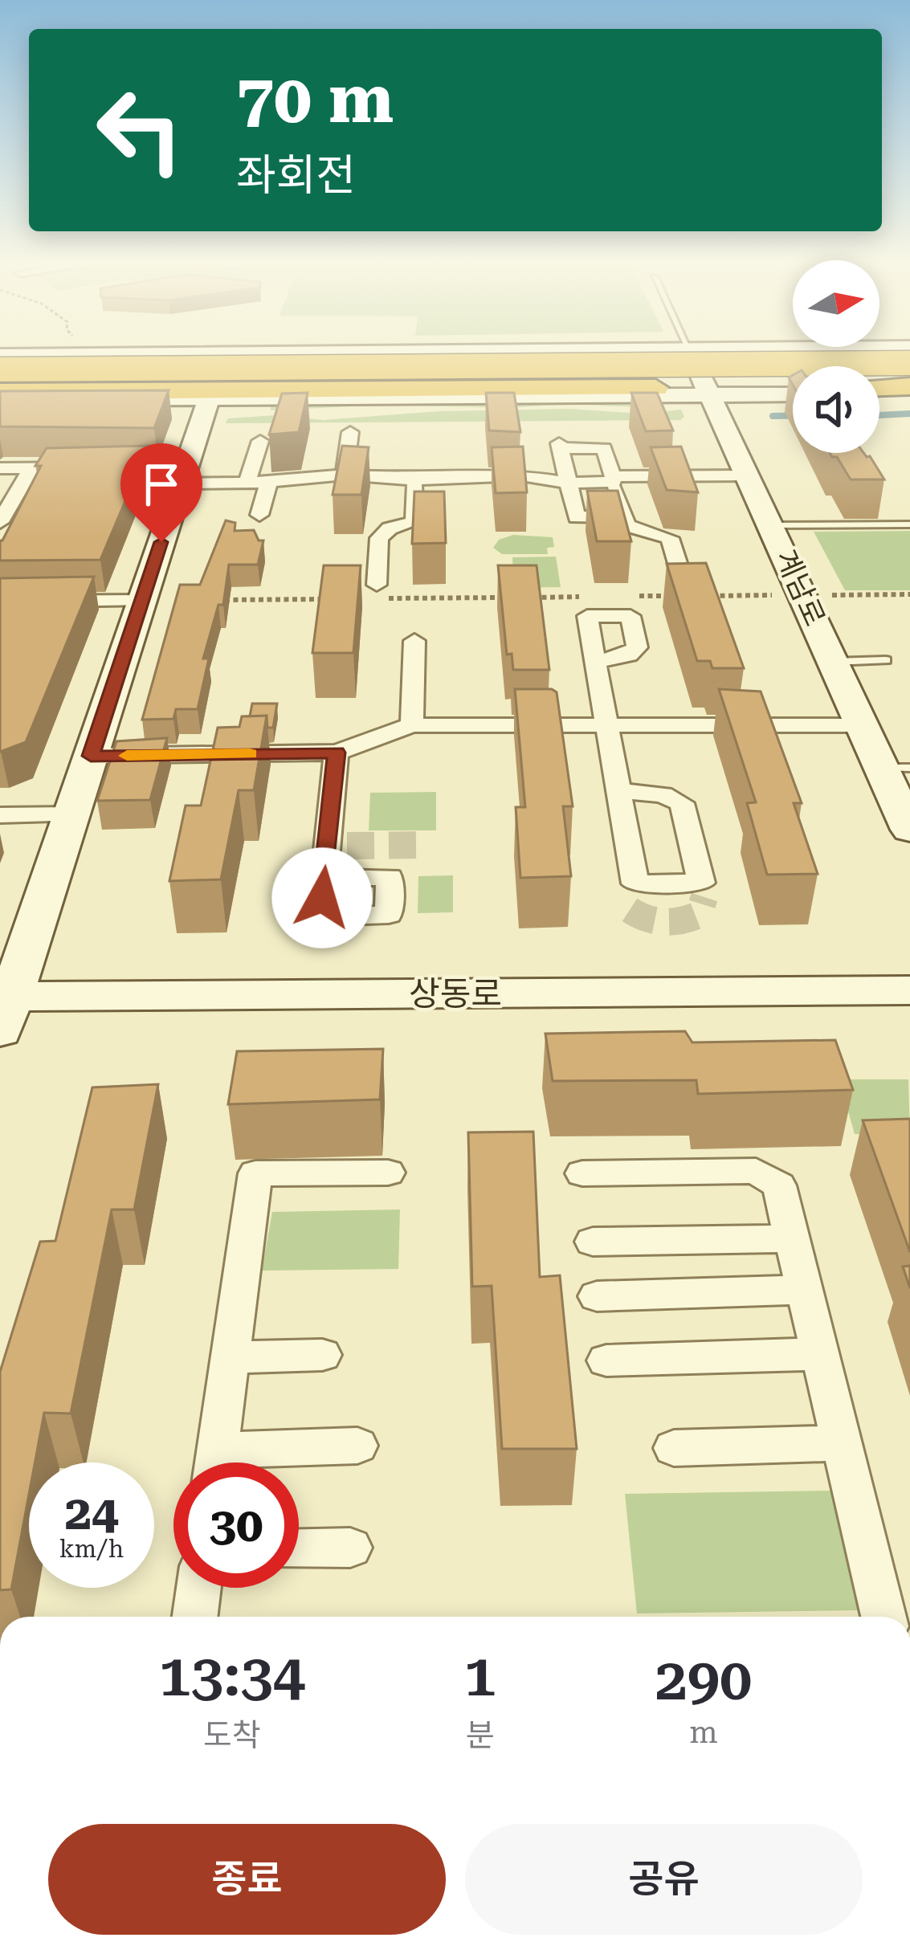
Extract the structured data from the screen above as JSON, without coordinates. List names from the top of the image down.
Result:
{
  "streets": {
    "street": ["계남로", "상동로"]
  },
  "north": "right",
  "page": {
    "turn": ["70 m", "좌회전"],
    "speed": "24 km/h",
    "limit": "30",
    "eta": [
      "13:34",
      "도착",
      "1",
      "분",
      "290",
      "m"
    ],
    "buttons": ["종료", "공유"]
  }
}
